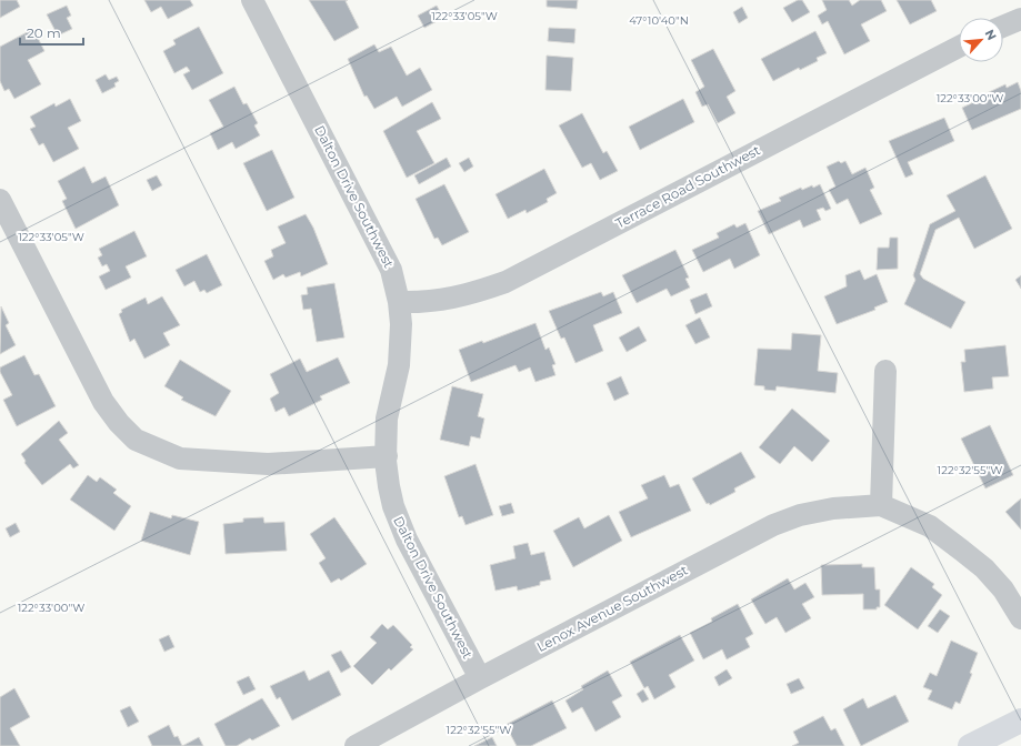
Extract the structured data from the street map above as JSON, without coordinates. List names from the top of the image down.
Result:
{
  "streets": {
    "street": ["Terrace Road Southwest", "Dalton Drive Southwest", "Lenox Avenue Southwest"]
  },
  "crossings": [
    ["Terrace Road Southwest", "Dalton Drive Southwest"],
    ["Dalton Drive Southwest", "Lenox Avenue Southwest"]
  ],
  "scale_bar": "20 m",
  "north": "top right",
  "coordinates": [
    "122°33'05\"W",
    "47°10'40\"N",
    "122°33'00\"W",
    "122°32'55\"W"
  ]
}
